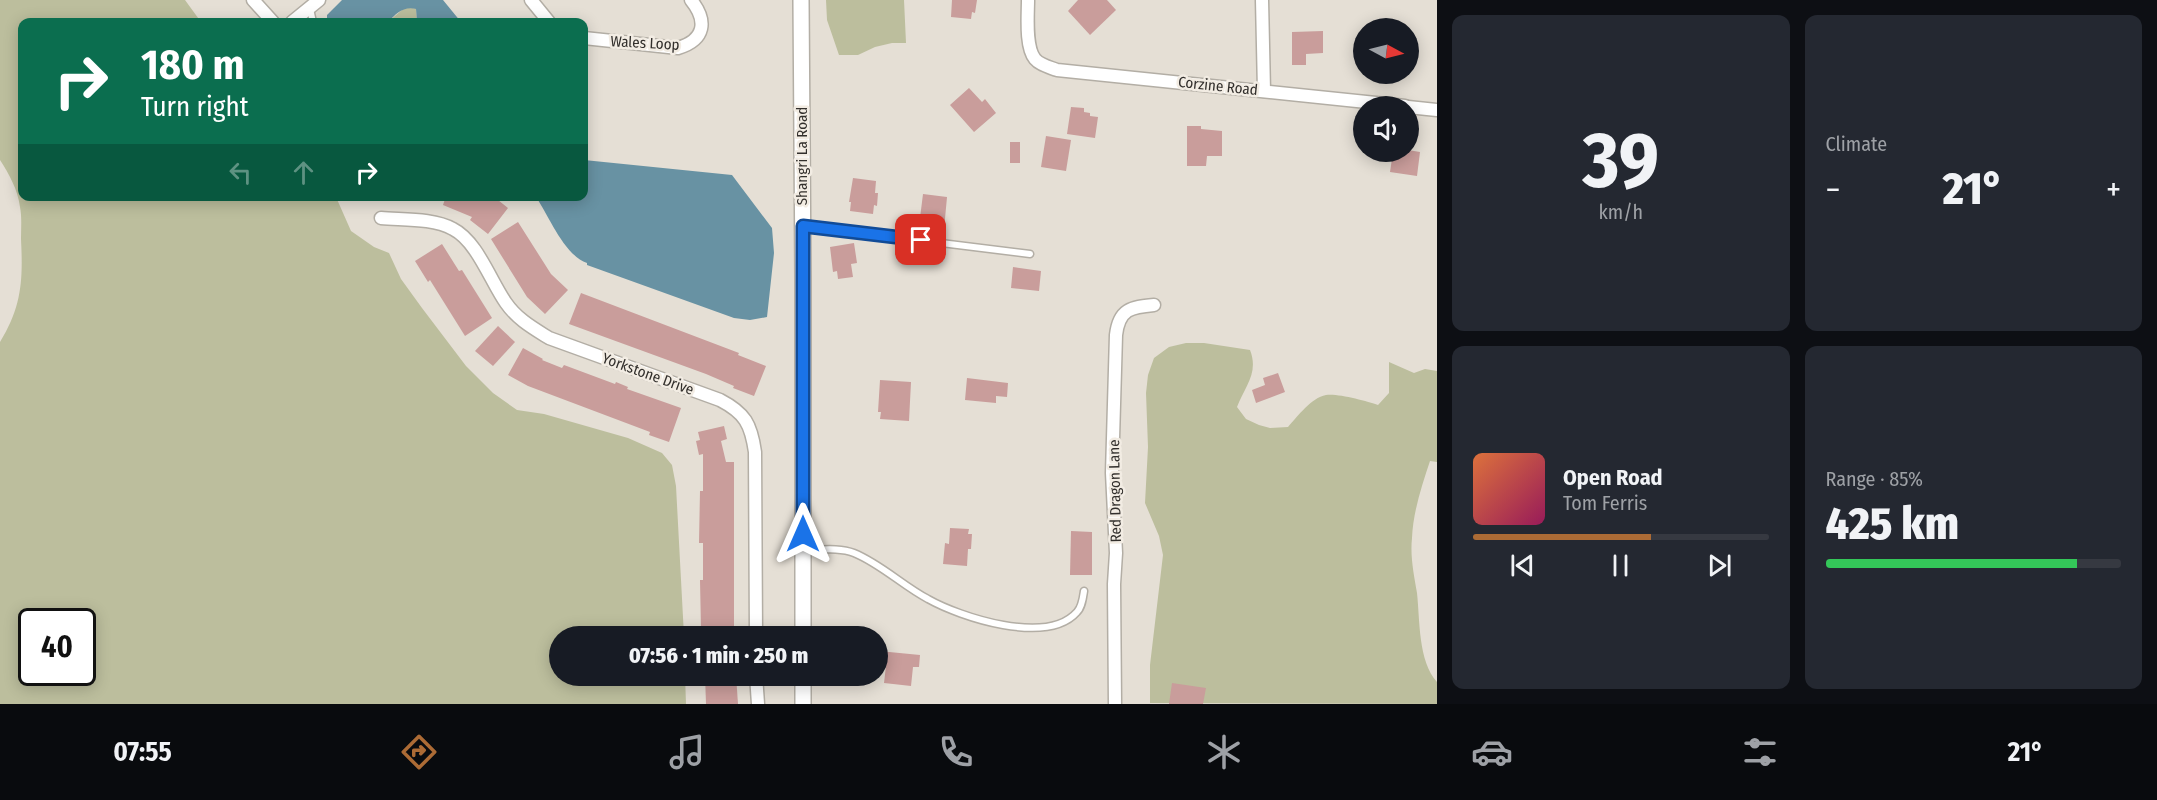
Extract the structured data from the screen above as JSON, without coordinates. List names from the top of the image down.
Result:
{
  "streets": {
    "street": [
      "Wales Loop",
      "Corzine Road",
      "Shangri La Road",
      "Yorkstone Drive",
      "Red Dragon Lane"
    ]
  },
  "north": "right",
  "page": {
    "tile": [
      ["39", "km/h"],
      "Climate",
      ["Range · 85%", "425 km"]
    ],
    "turn": ["180 m", "Turn right"],
    "heat": ["−", "21°", "+"],
    "song": ["Open Road", "Tom Ferris"],
    "limit": "40",
    "trip": "07:56 · 1 min · 250 m",
    "tabs": ["07:55", "21°"]
  }
}
